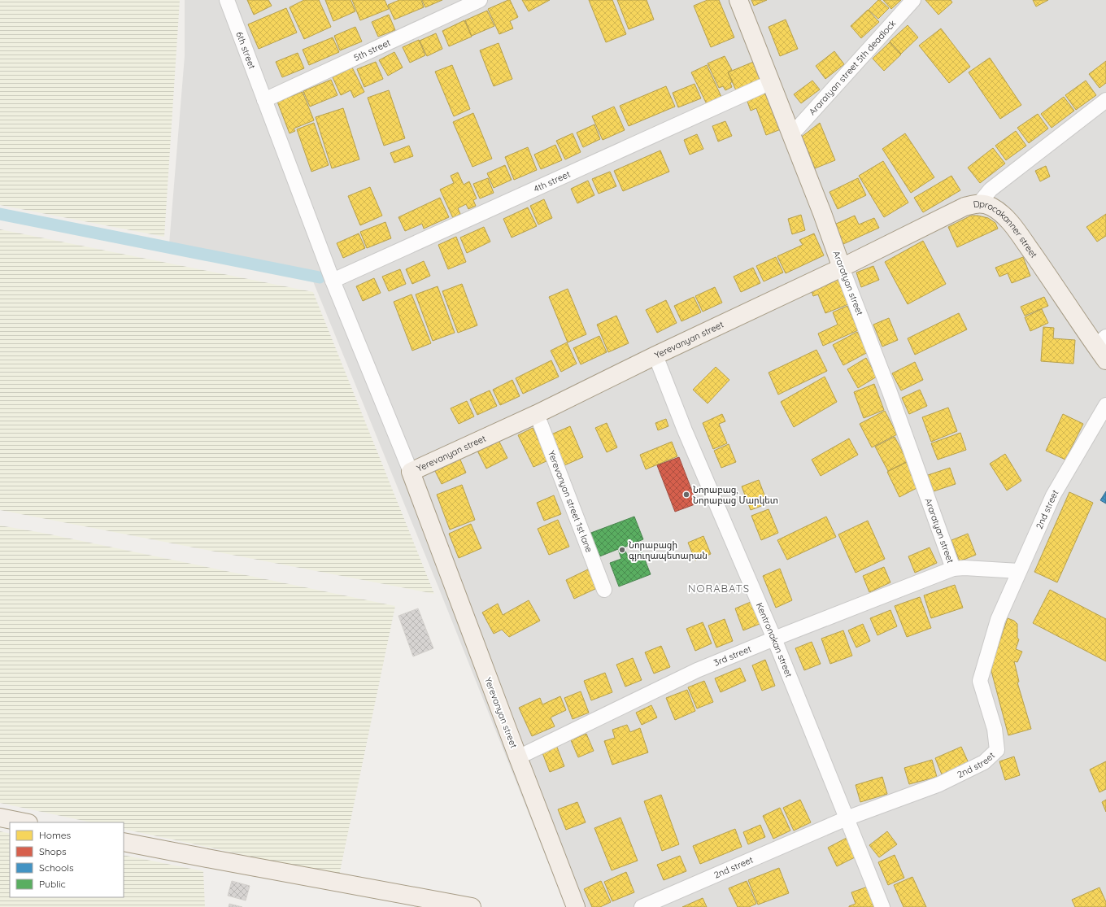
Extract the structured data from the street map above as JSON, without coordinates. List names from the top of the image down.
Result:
{
  "streets": {
    "main road": ["Dprocakanner street", "Araratyan street", "Yerevanyan street"],
    "street": [
      "6th street",
      "5th street",
      "Araratyan street 5th deadlock",
      "4th street",
      "Yerevanyan street 1st lane",
      "2nd street",
      "Kentronakan street",
      "3rd street"
    ]
  },
  "crossings": [
    ["6th street", "5th street"],
    ["6th street", "4th street"],
    ["6th street", "Yerevanyan street"],
    ["Araratyan street 5th deadlock", "Araratyan street"],
    ["4th street", "Araratyan street"],
    ["Dprocakanner street", "Araratyan street"],
    ["Dprocakanner street", "Yerevanyan street"],
    ["Araratyan street", "Yerevanyan street"],
    ["Araratyan street", "3rd street"],
    ["Yerevanyan street", "Yerevanyan street 1st lane"],
    ["Yerevanyan street", "Kentronakan street"],
    ["Yerevanyan street", "3rd street"],
    ["2nd street", "Kentronakan street"],
    ["2nd street", "3rd street"],
    ["Kentronakan street", "3rd street"]
  ],
  "districts": ["NORABATS"],
  "places": ["Նորաբաց, Նորաբաց Մարկետ", "Նորաբացի գյուղապետարան"],
  "legend": [
    "Homes",
    "Shops",
    "Schools",
    "Public"
  ]
}
